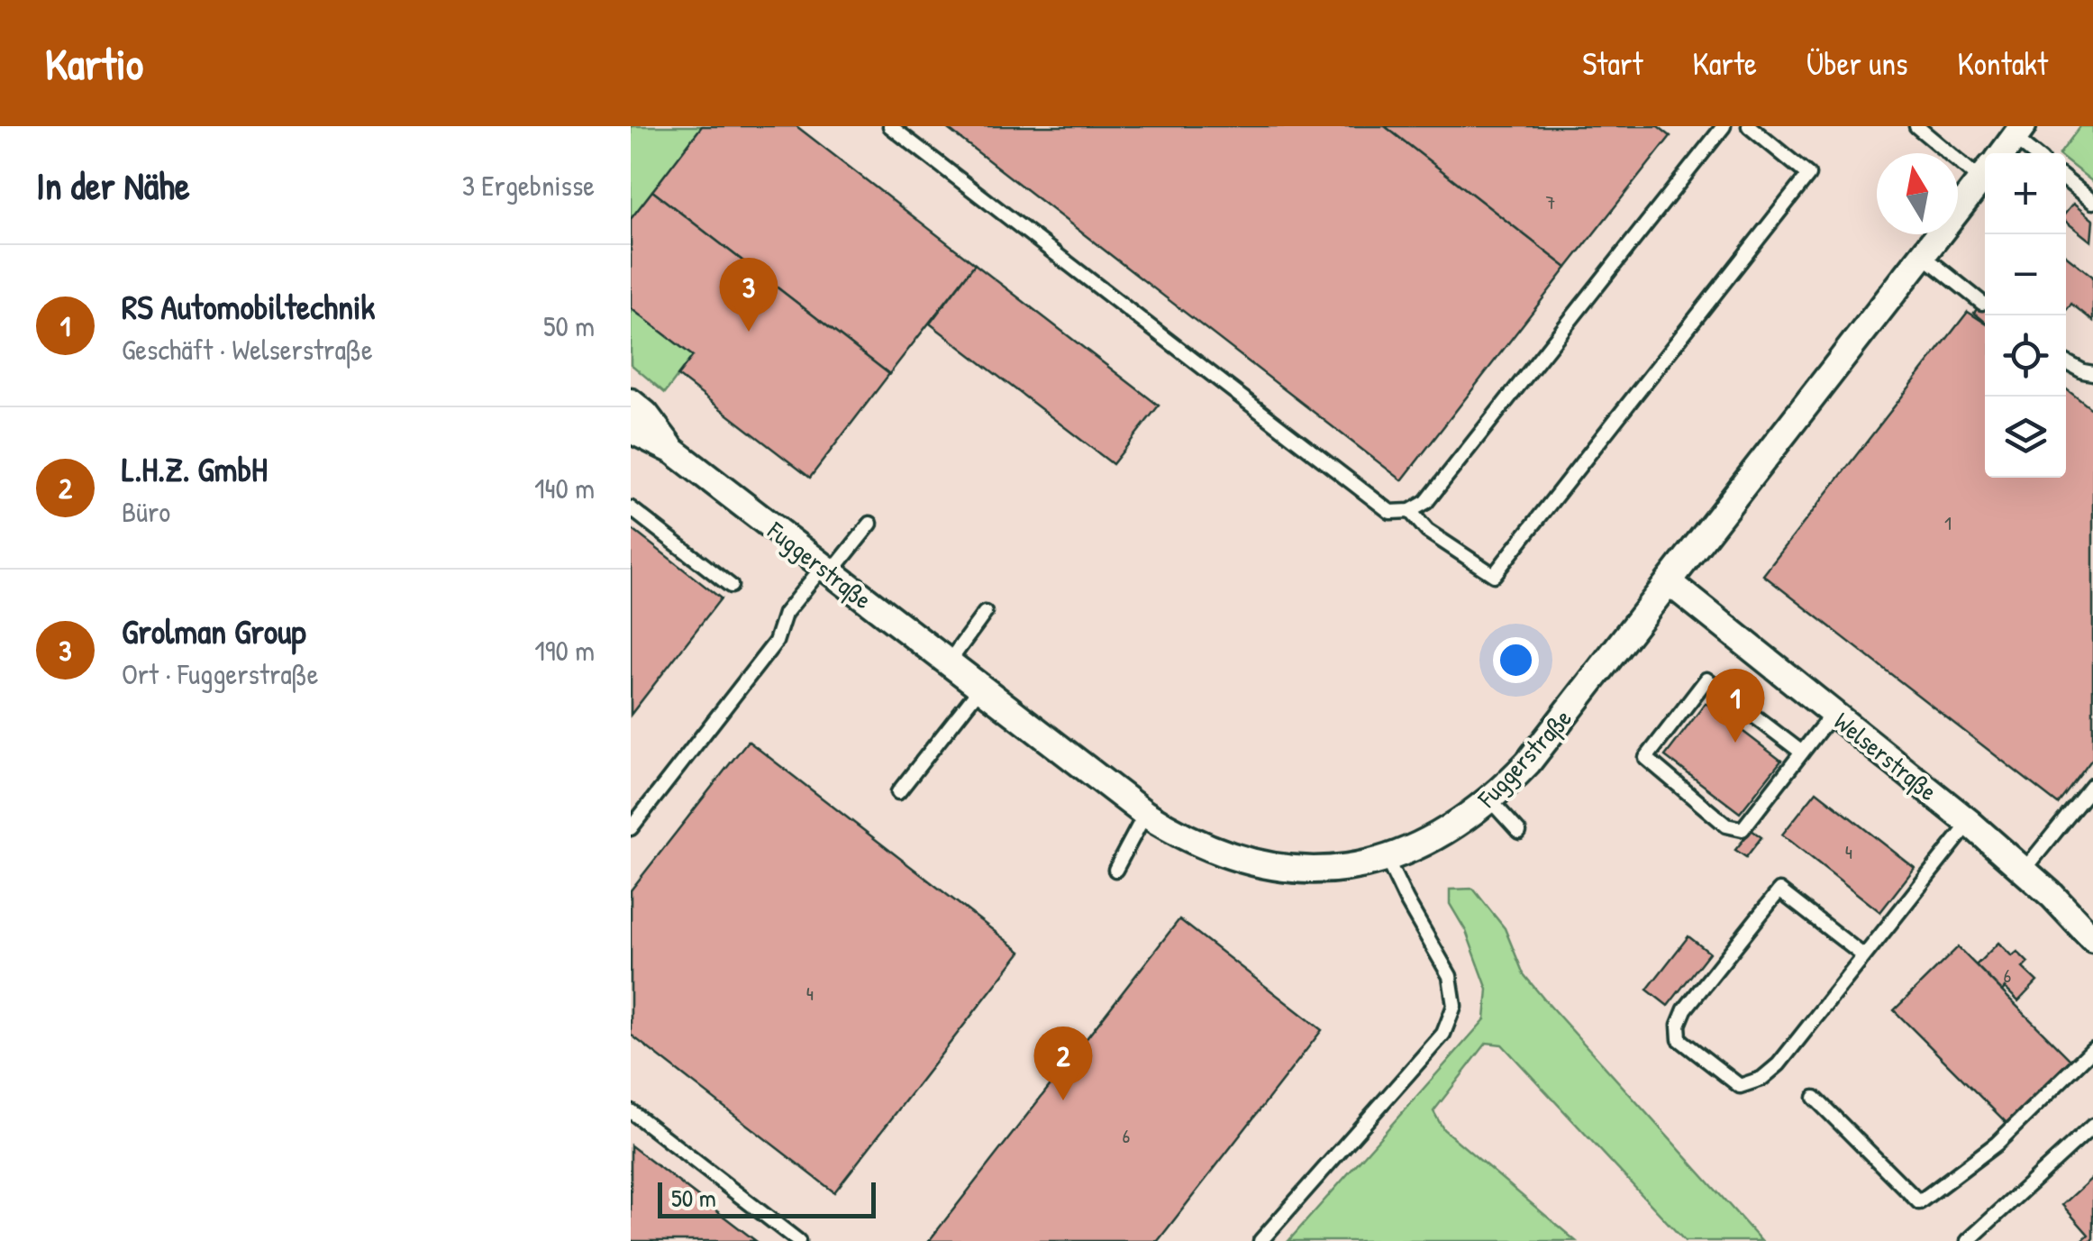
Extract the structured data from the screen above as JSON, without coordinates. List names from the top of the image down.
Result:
{
  "streets": {
    "street": ["Fuggerstraße", "Welserstraße"]
  },
  "crossings": [
    ["Fuggerstraße", "Welserstraße"]
  ],
  "house_numbers": [
    "7",
    "1",
    "4",
    "6",
    "4",
    "6"
  ],
  "scale_bar": "50 m",
  "north": "top",
  "page": {
    "header": "Kartio",
    "nav": [
      "Start",
      "Karte",
      "Über uns",
      "Kontakt"
    ],
    "heading": ["In der Nähe", "3 Ergebnisse"],
    "map_buttons": ["+", "−"],
    "list": [
      {
        "mark": "1",
        "name": "RS Automobiltechnik",
        "note": "Geschäft · Welserstraße",
        "value": "50 m"
      },
      {
        "mark": "2",
        "name": "L.H.Z. GmbH",
        "note": "Büro",
        "value": "140 m"
      },
      {
        "mark": "3",
        "name": "Grolman Group",
        "note": "Ort · Fuggerstraße",
        "value": "190 m"
      }
    ],
    "pins": ["3", "1", "2"],
    "scale": "50 m"
  }
}
